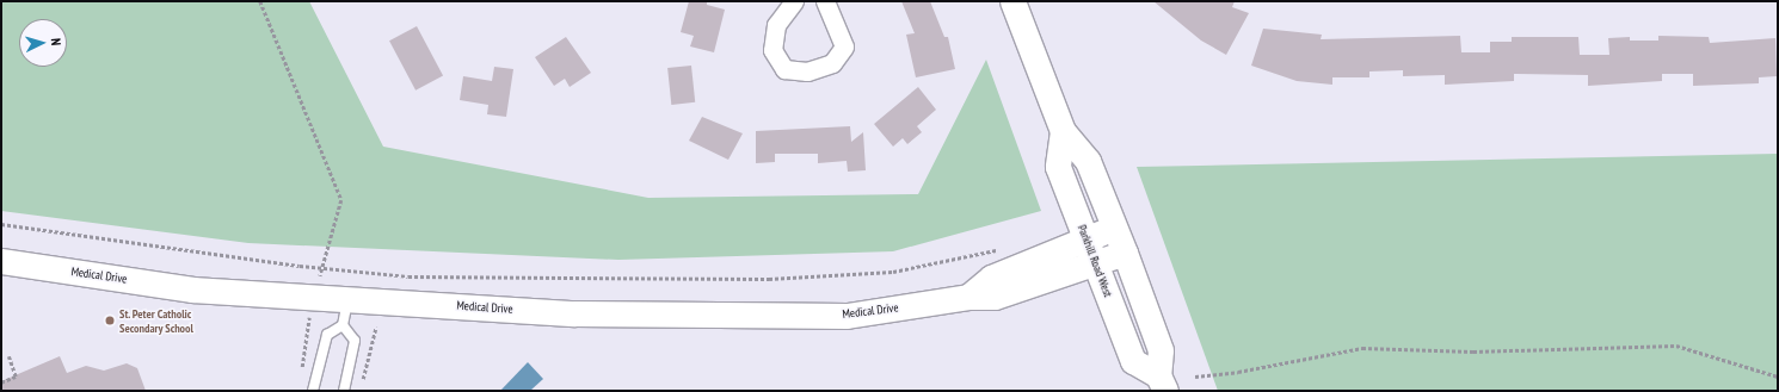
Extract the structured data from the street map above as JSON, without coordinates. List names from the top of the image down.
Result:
{
  "streets": {
    "main road": ["Parkhill Road West", "Medical Drive"]
  },
  "crossings": [
    ["Parkhill Road West", "Medical Drive"]
  ],
  "places": ["St. Peter Catholic Secondary School"],
  "north": "right"
}
